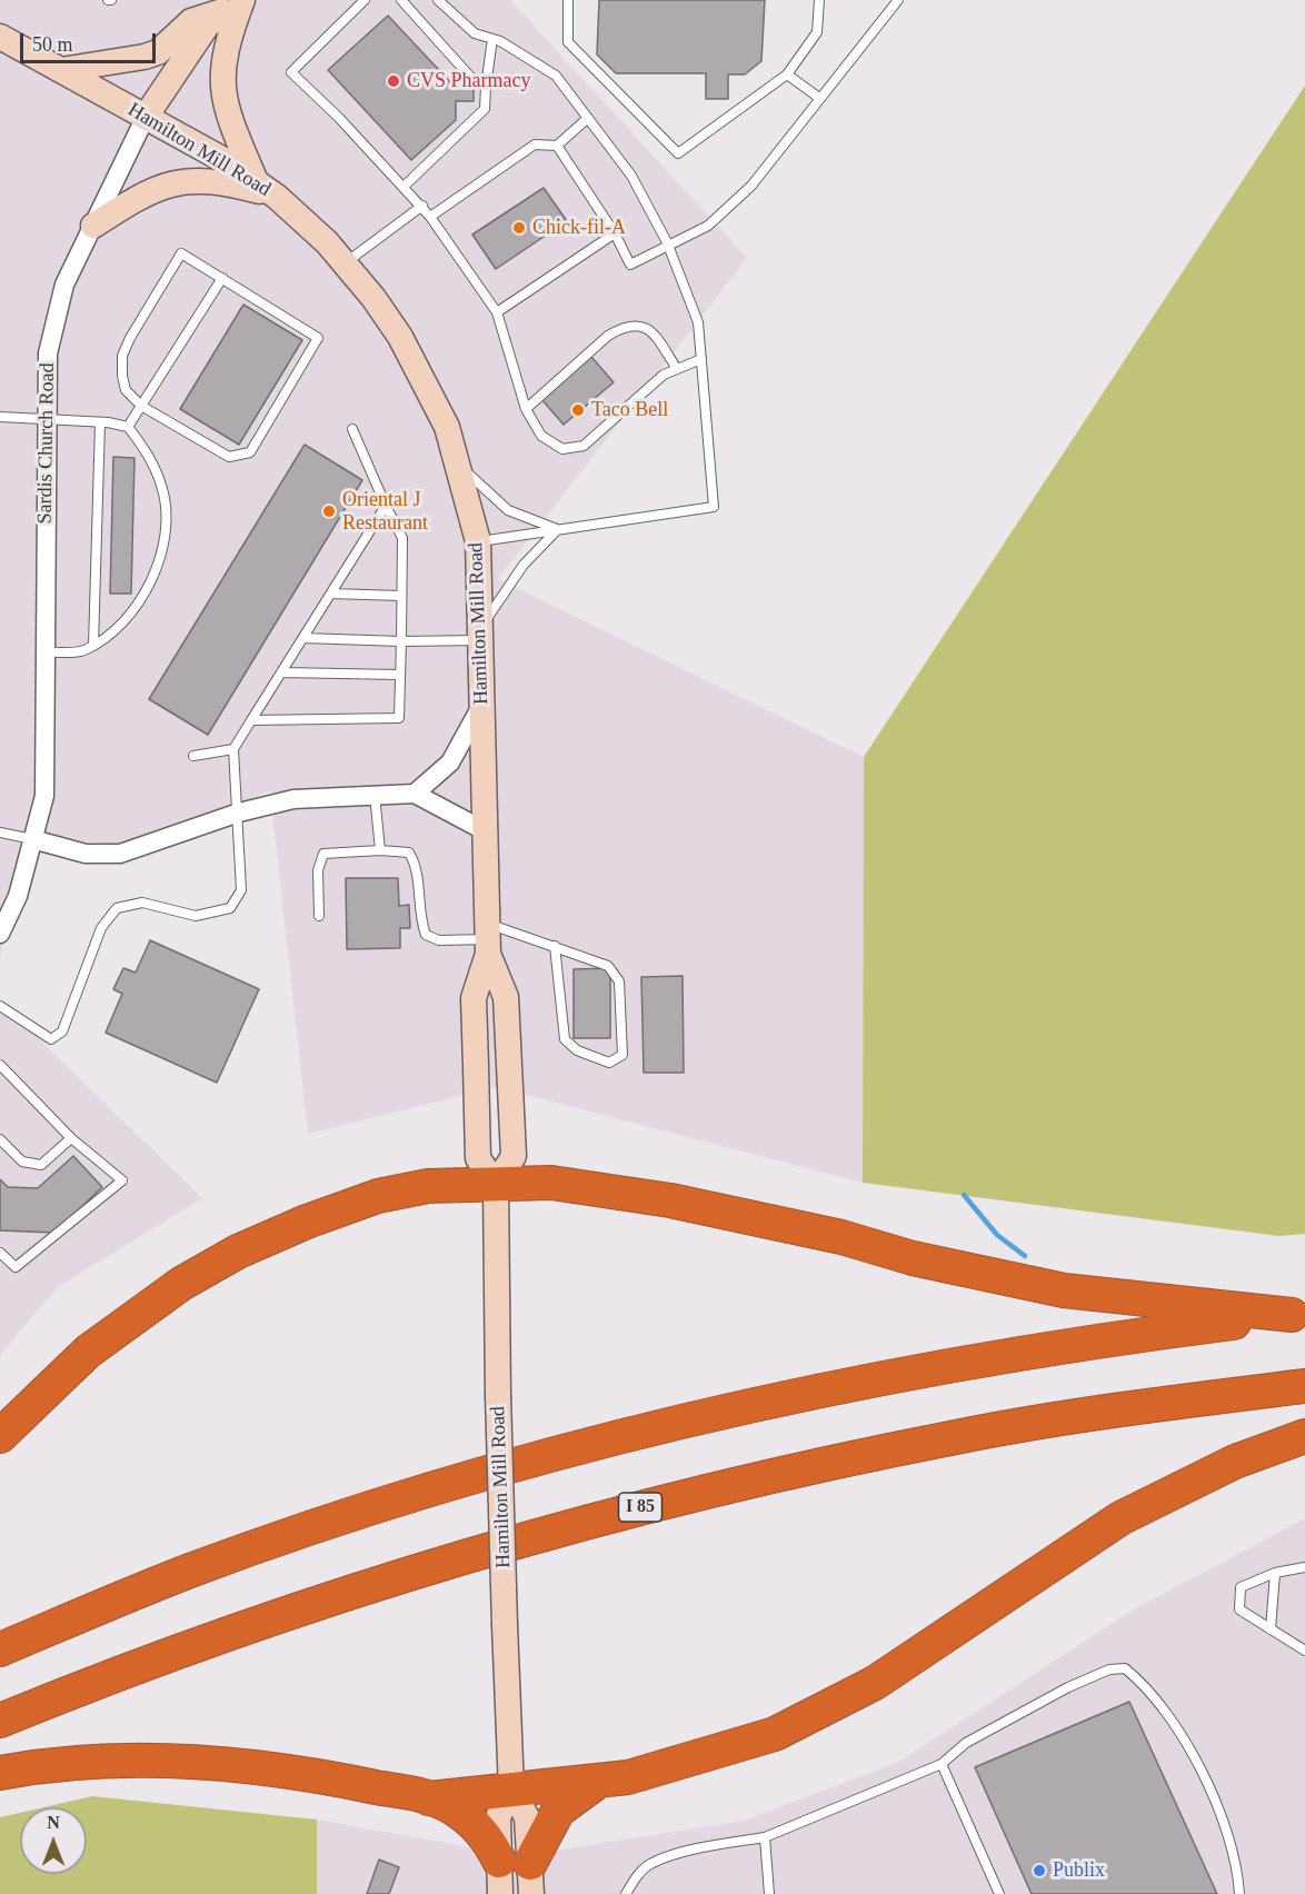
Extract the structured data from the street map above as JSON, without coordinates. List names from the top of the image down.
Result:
{
  "streets": {
    "highway": ["I 85"],
    "main road": ["Hamilton Mill Road", "Sardis Church Road"]
  },
  "crossings": [
    ["Hamilton Mill Road", "Sardis Church Road"]
  ],
  "places": [
    "CVS Pharmacy",
    "Chick-fil-A",
    "Taco Bell",
    "Oriental J Restaurant",
    "Publix"
  ],
  "scale_bar": "50 m",
  "north": "top"
}
